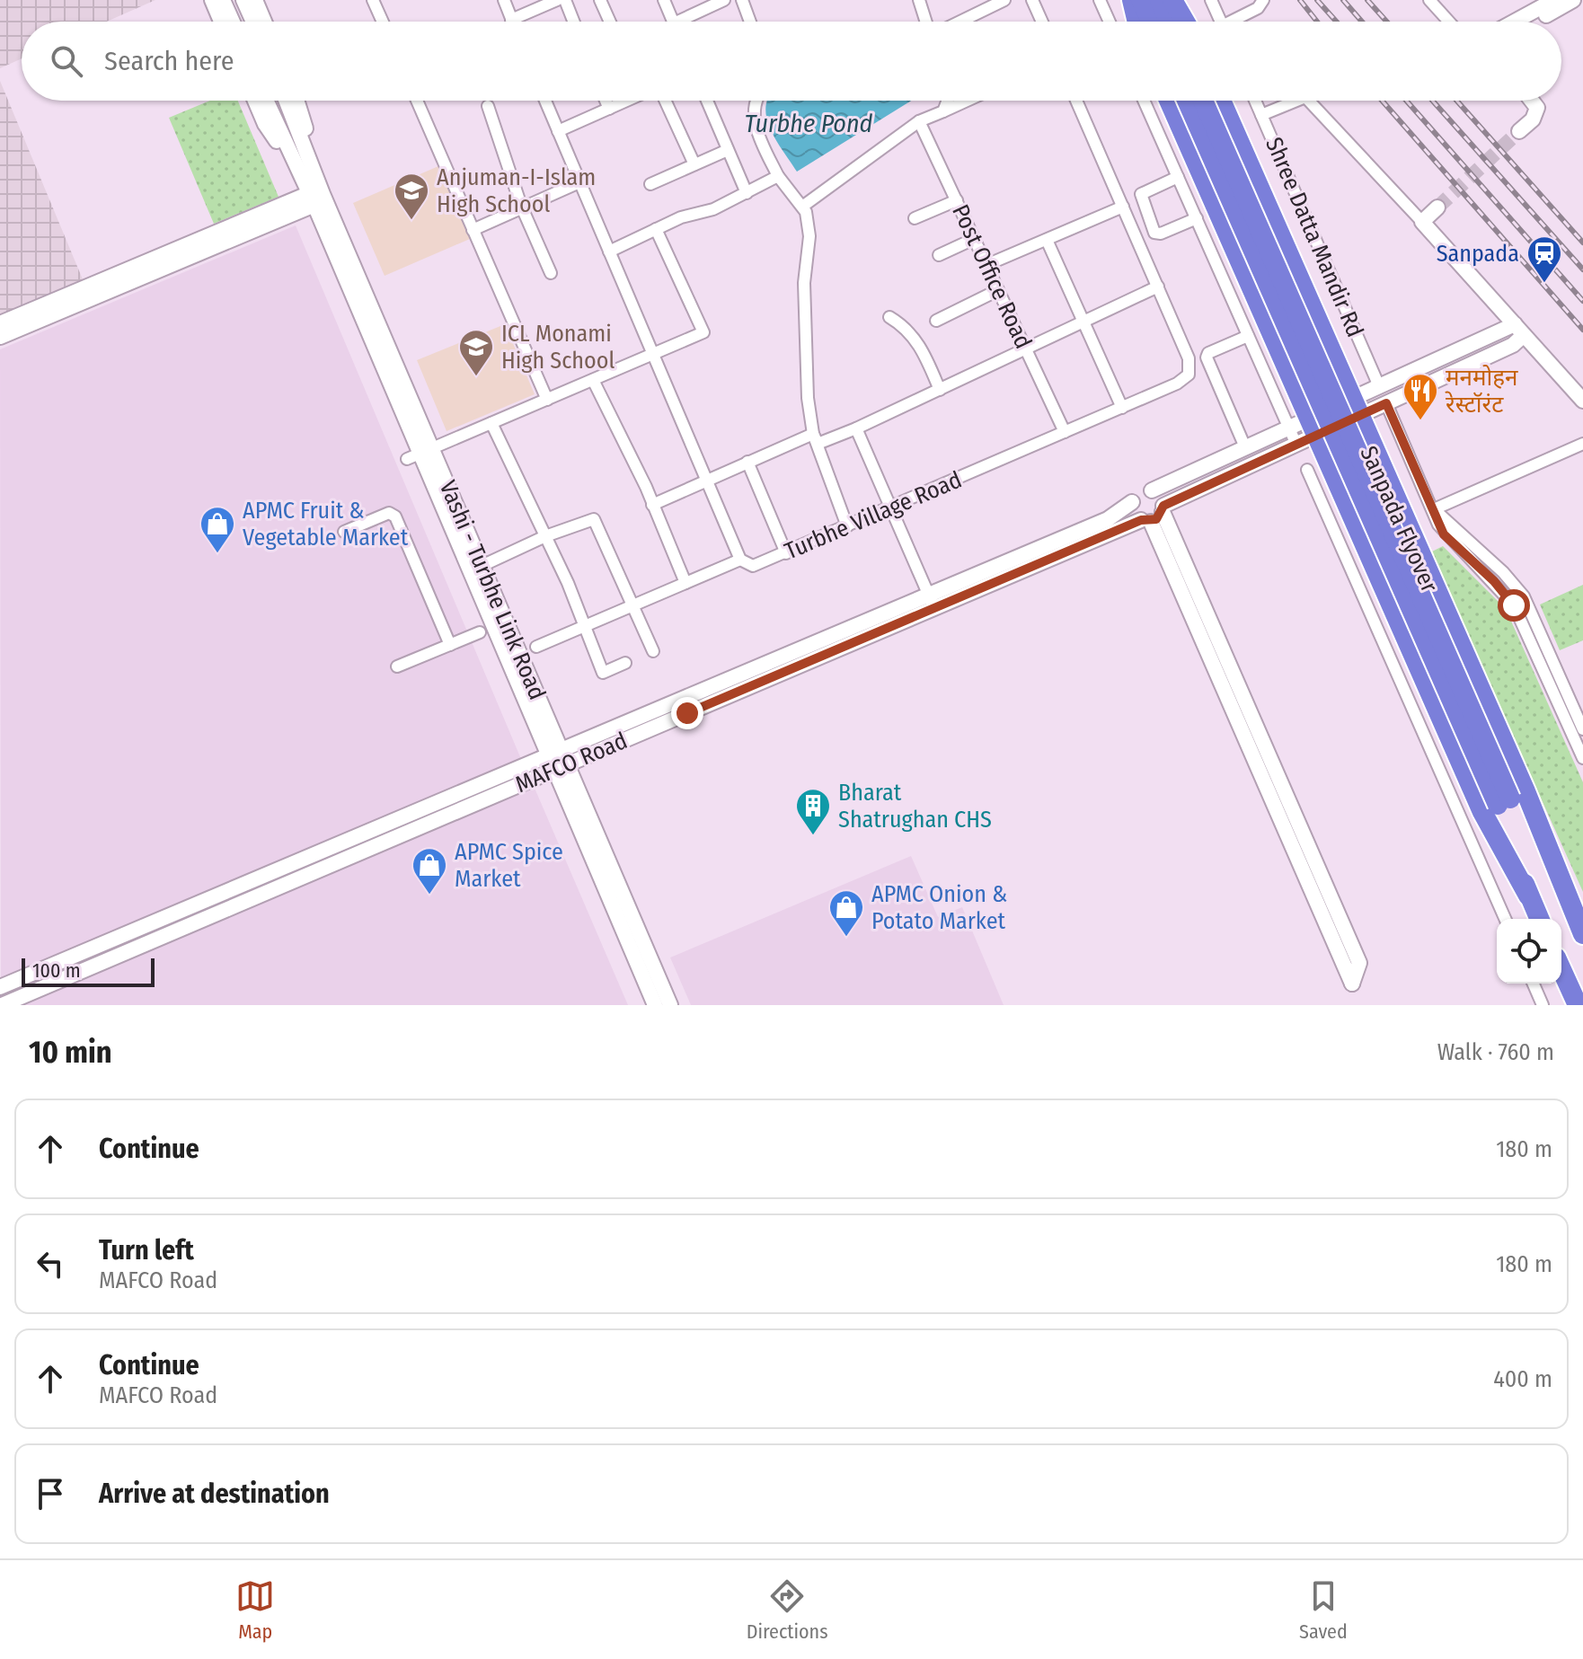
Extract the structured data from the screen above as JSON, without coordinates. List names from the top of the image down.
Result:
{
  "streets": {
    "highway": ["Sanpada Flyover"],
    "main road": ["Vashi - Turbhe Link Road", "MAFCO Road"],
    "street": ["Shree Datta Mandir Rd", "Post Office Road", "Turbhe Village Road"]
  },
  "crossings": [
    ["Shree Datta Mandir Rd", "MAFCO Road"],
    ["Post Office Road", "Turbhe Village Road"],
    ["Vashi - Turbhe Link Road", "MAFCO Road"]
  ],
  "water": ["Turbhe Pond"],
  "places": {
    "school or university": ["Anjuman-I-Islam High School", "ICL Monami High School"],
    "station": ["Sanpada"],
    "restaurant": ["मनमोहन रेस्टॉरंट"],
    "shop": ["APMC Fruit & Vegetable Market", "APMC Spice Market", "APMC Onion & Potato Market"],
    "building": ["Bharat Shatrughan CHS"]
  },
  "scale_bar": "100 m",
  "page": {
    "search": "Search here",
    "scale": "100 m",
    "heading": ["10 min", "Walk · 760 m"],
    "list": [
      ["Continue", "180 m"],
      ["Turn left", "MAFCO Road", "180 m"],
      ["Continue", "MAFCO Road", "400 m"],
      "Arrive at destination"
    ],
    "nav": ["Map", "Directions", "Saved"]
  }
}
